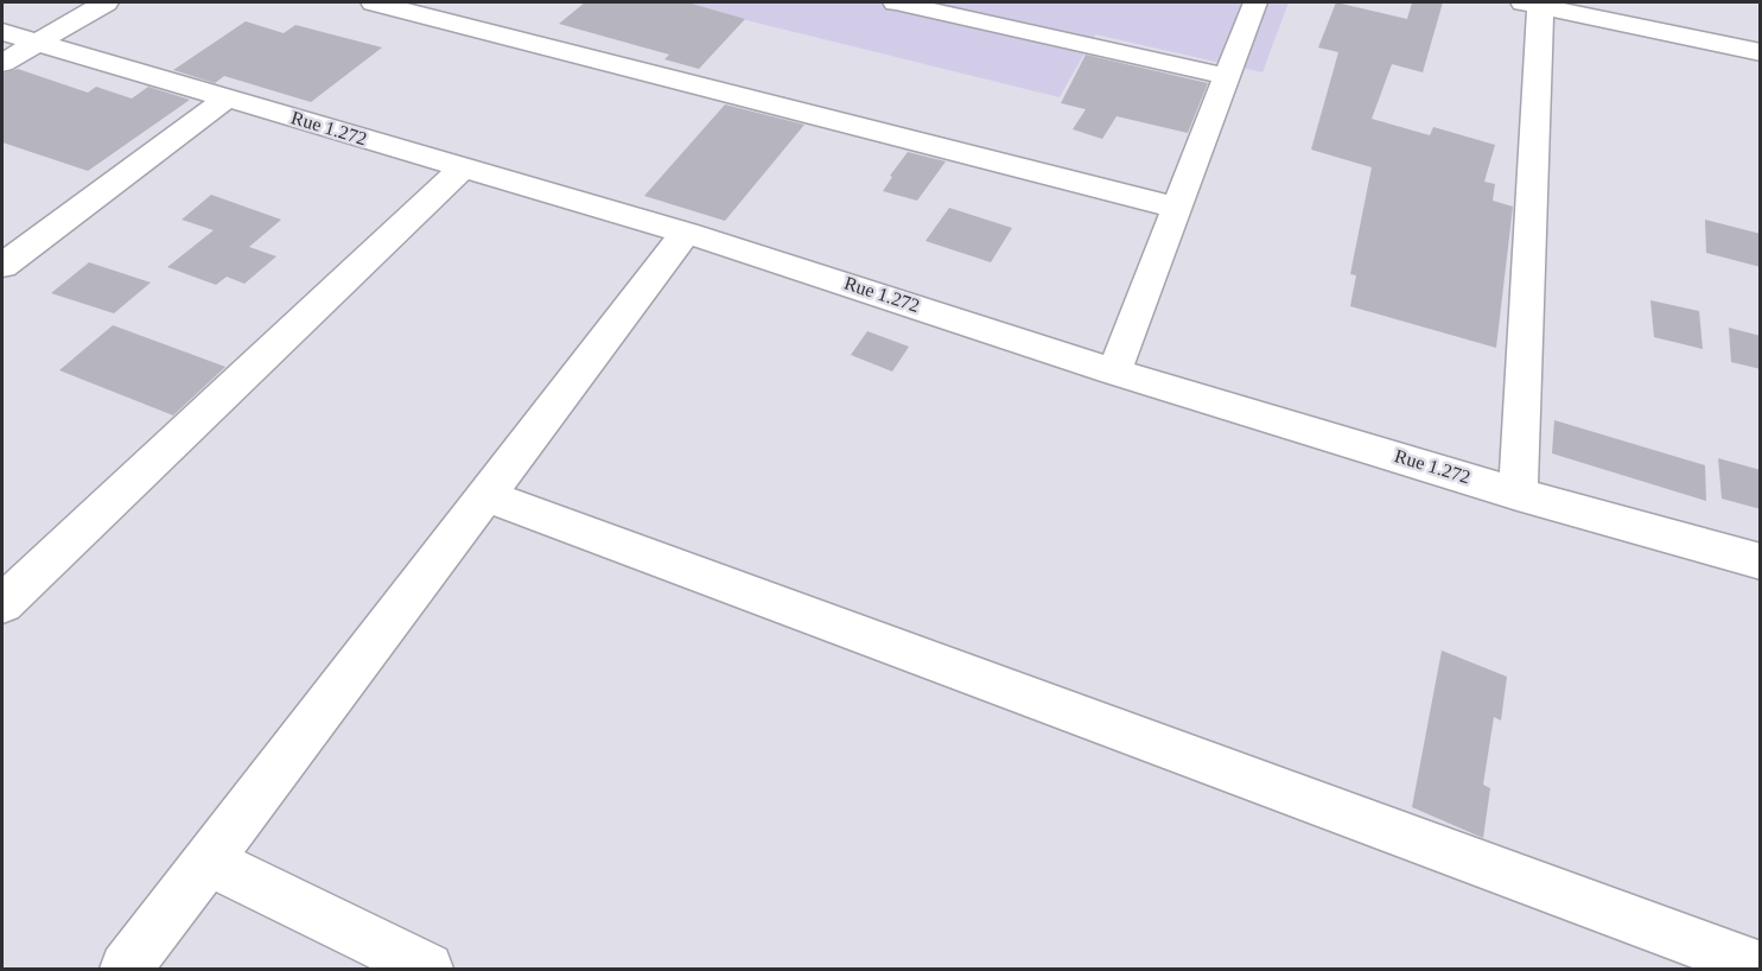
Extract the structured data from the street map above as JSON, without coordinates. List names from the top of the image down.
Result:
{
  "streets": {
    "street": ["Rue 1.272"]
  }
}
